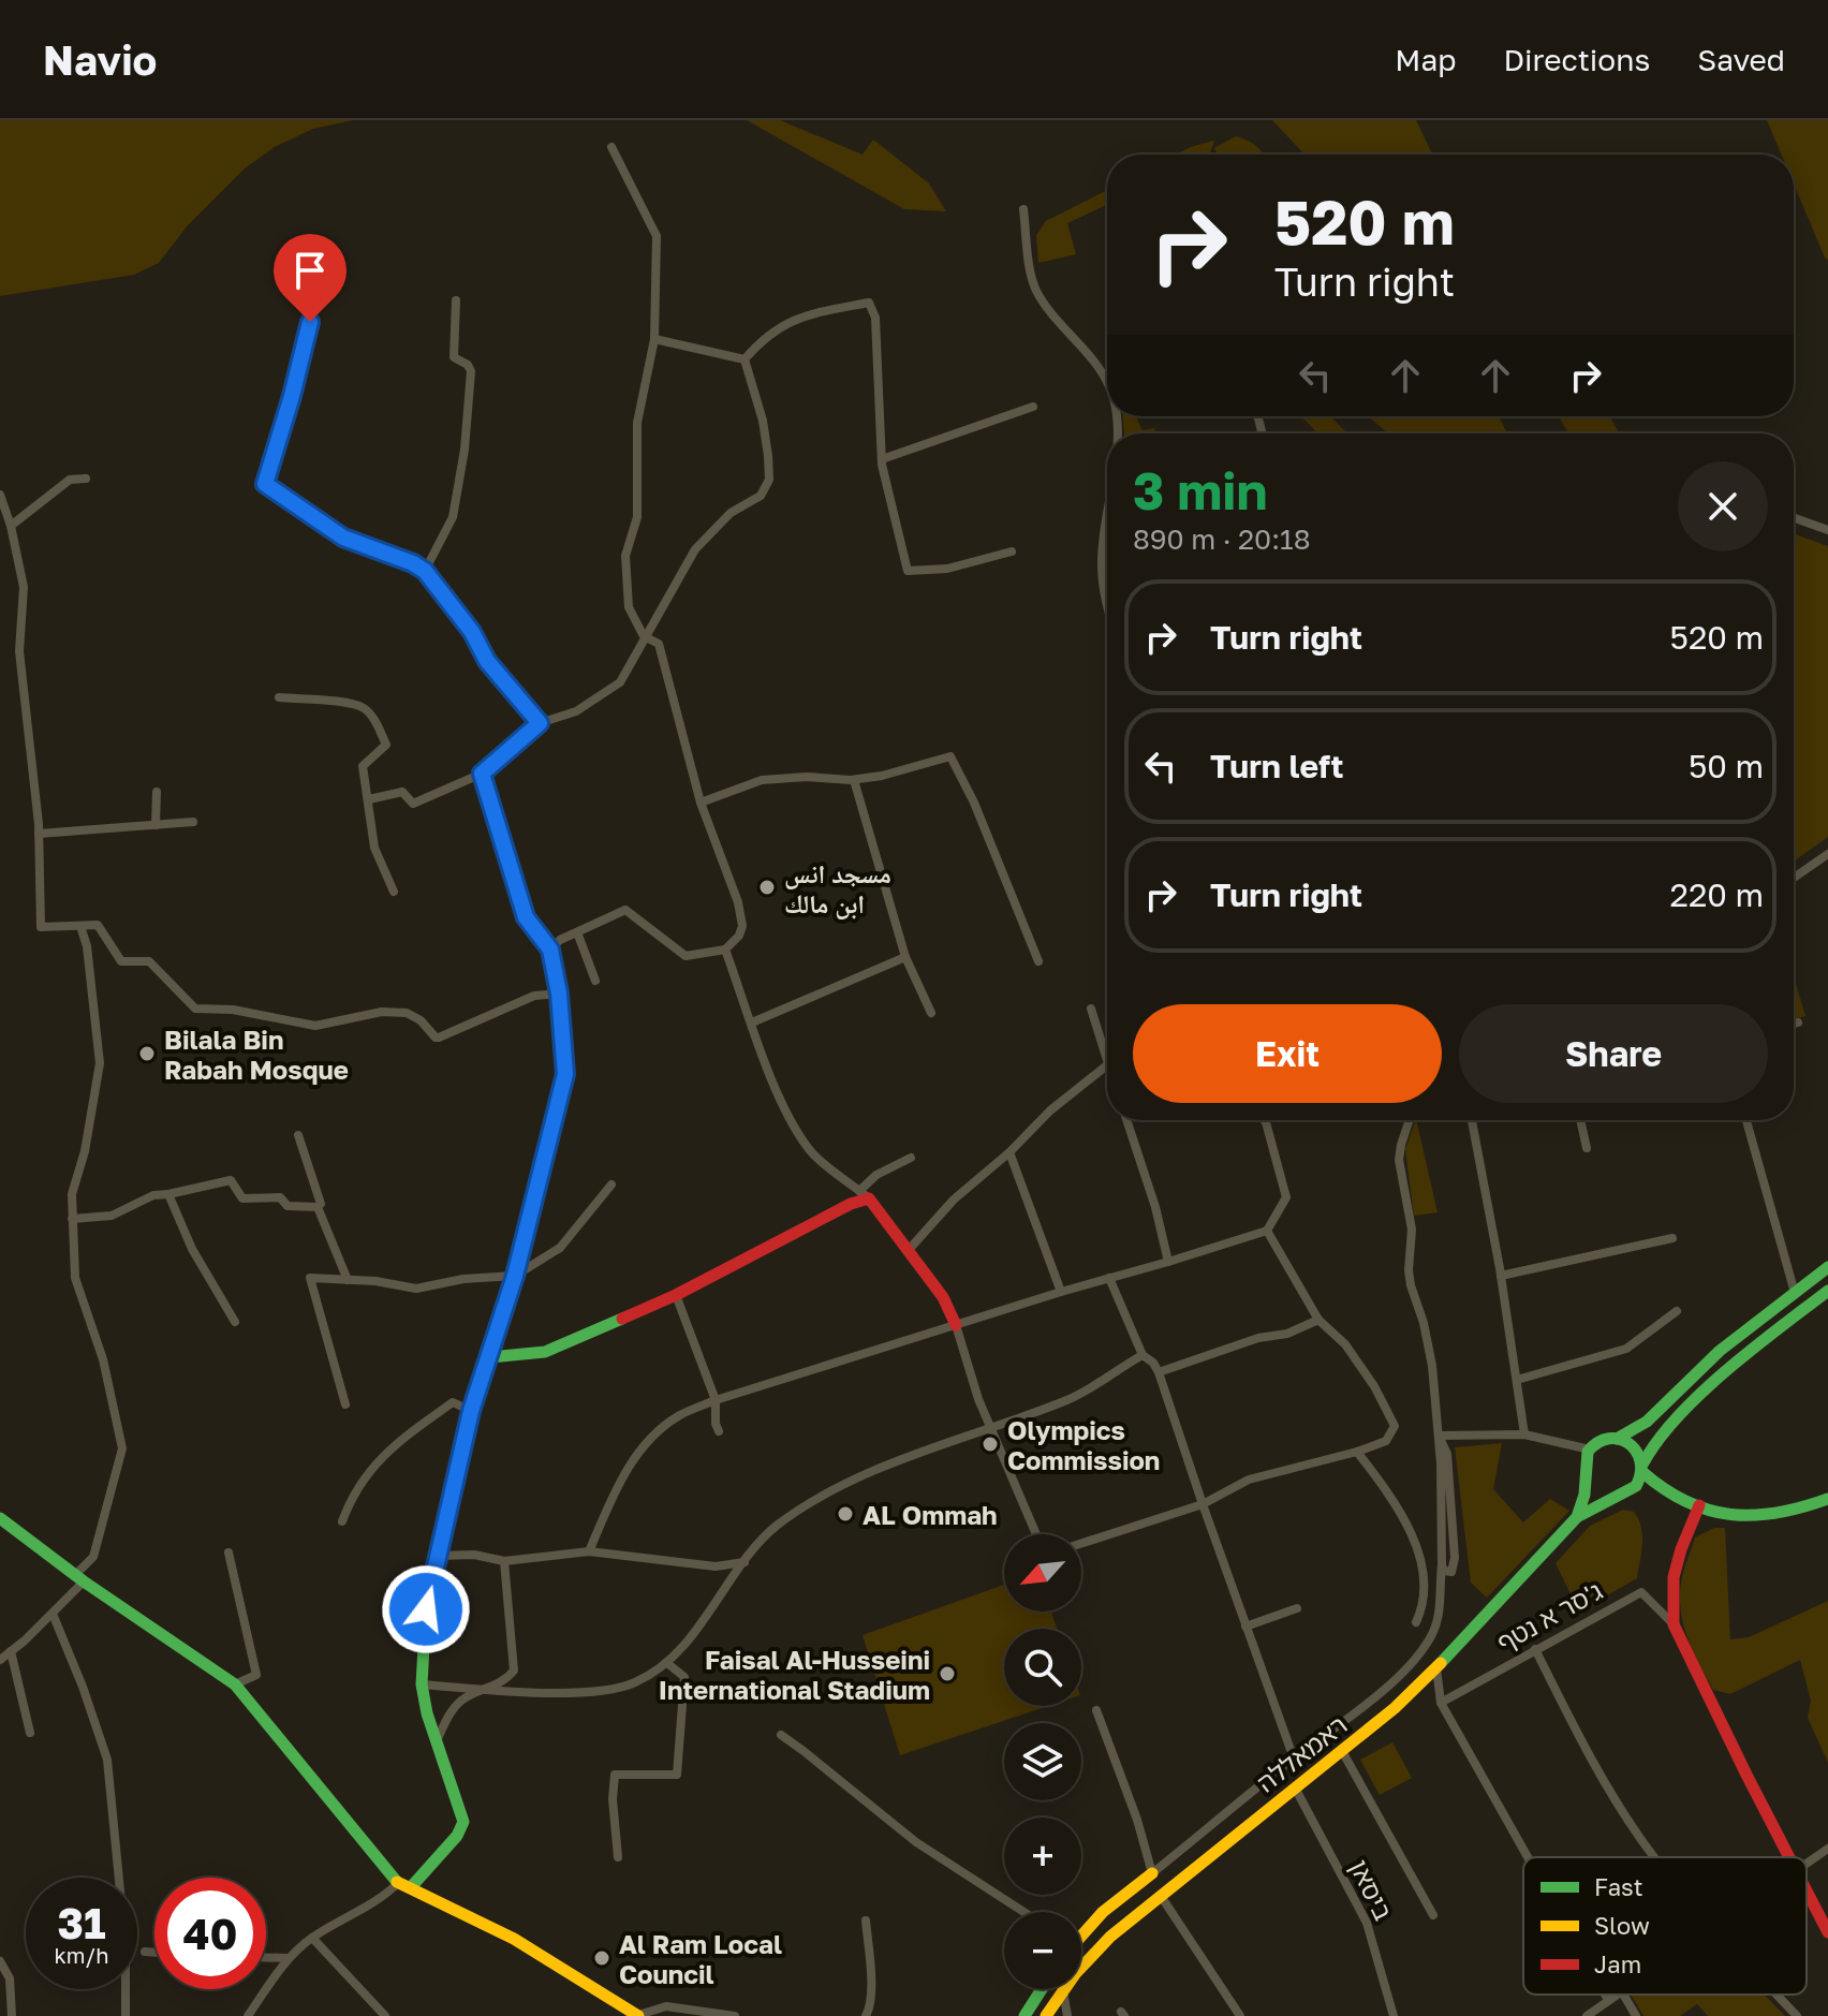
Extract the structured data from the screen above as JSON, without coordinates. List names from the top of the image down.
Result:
{
  "streets": {
    "main road": ["ראמאללה"],
    "street": ["ג'סר א נטף", "ביסאן"]
  },
  "crossings": [
    ["ראמאללה", "ביסאן"]
  ],
  "places": [
    "مسجد انس ابن مالك",
    "Bilala Bin Rabah Mosque",
    "Olympics Commission",
    "AL Ommah",
    "Faisal Al-Husseini International Stadium",
    "Al Ram Local Council"
  ],
  "legend": ["Fast", "Slow", "Jam"],
  "north": "bottom left",
  "page": {
    "header": "Navio",
    "nav": ["Map", "Directions", "Saved"],
    "turn": ["520 m", "Turn right"],
    "heading": ["3 min", "890 m · 20:18"],
    "list": [
      {
        "name": "Turn right",
        "value": "520 m"
      },
      {
        "name": "Turn left",
        "value": "50 m"
      },
      {
        "name": "Turn right",
        "value": "220 m"
      }
    ],
    "buttons": ["Exit", "Share"],
    "map_buttons": ["+", "−"],
    "speed": "31 km/h",
    "limit": "40"
  }
}
